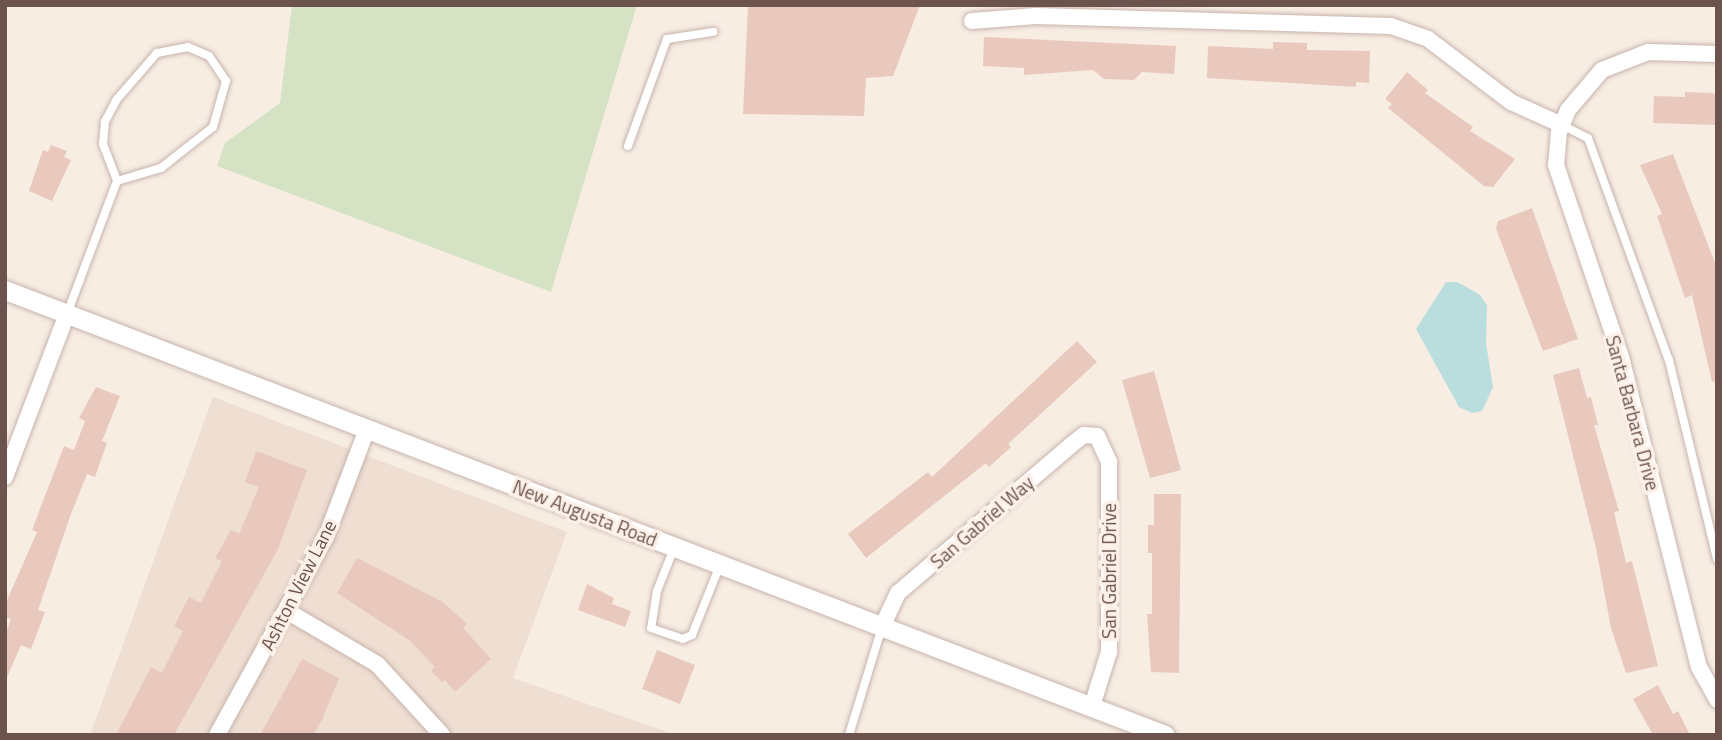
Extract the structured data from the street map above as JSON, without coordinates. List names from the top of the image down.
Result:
{
  "streets": {
    "street": [
      "Santa Barbara Drive",
      "New Augusta Road",
      "San Gabriel Way",
      "San Gabriel Drive",
      "Ashton View Lane"
    ]
  },
  "crossings": [
    ["New Augusta Road", "San Gabriel Way"],
    ["New Augusta Road", "San Gabriel Drive"],
    ["New Augusta Road", "Ashton View Lane"],
    ["San Gabriel Way", "San Gabriel Drive"]
  ]
}
